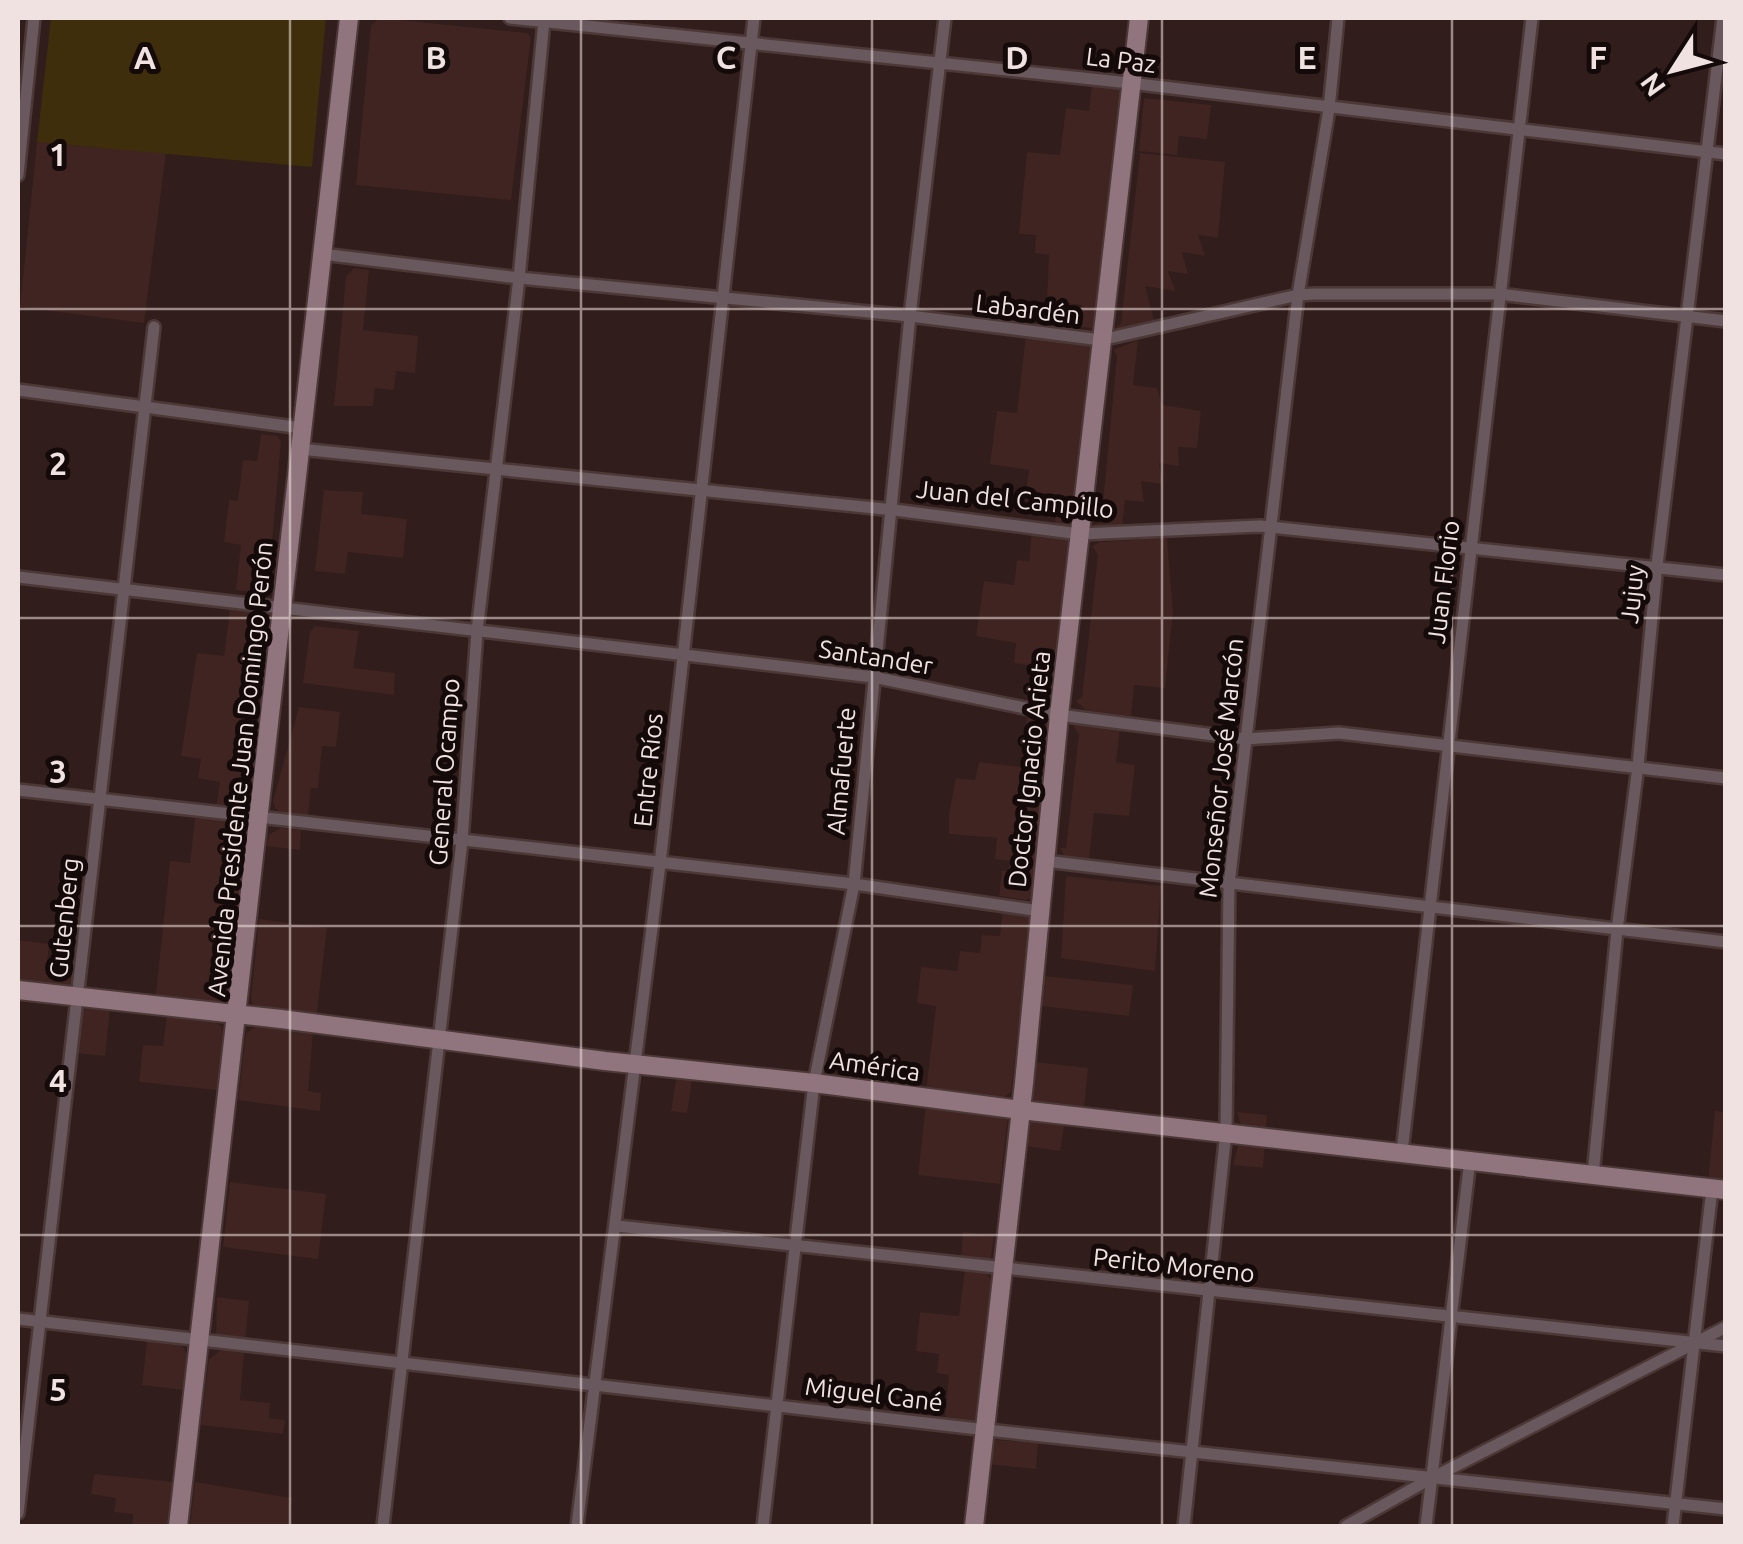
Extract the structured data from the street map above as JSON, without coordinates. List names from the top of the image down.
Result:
{
  "streets": {
    "street": [
      "La Paz",
      "Labardén",
      "Juan del Campillo",
      "Juan Florio",
      "Jujuy",
      "Santander",
      "Monseñor José Marcón",
      "Avenida Presidente Juan Domingo Perón",
      "Doctor Ignacio Arieta",
      "Entre Ríos",
      "Almafuerte",
      "General Ocampo",
      "Gutenberg",
      "América",
      "Perito Moreno",
      "Miguel Cané"
    ]
  },
  "crossings": [
    ["La Paz", "Juan Florio"],
    ["La Paz", "Jujuy"],
    ["La Paz", "Monseñor José Marcón"],
    ["La Paz", "Doctor Ignacio Arieta"],
    ["La Paz", "Entre Ríos"],
    ["La Paz", "Almafuerte"],
    ["La Paz", "General Ocampo"],
    ["Labardén", "Juan Florio"],
    ["Labardén", "Jujuy"],
    ["Labardén", "Monseñor José Marcón"],
    ["Labardén", "Avenida Presidente Juan Domingo Perón"],
    ["Labardén", "Doctor Ignacio Arieta"],
    ["Labardén", "Entre Ríos"],
    ["Labardén", "Almafuerte"],
    ["Labardén", "General Ocampo"],
    ["Juan del Campillo", "Juan Florio"],
    ["Juan del Campillo", "Jujuy"],
    ["Juan del Campillo", "Monseñor José Marcón"],
    ["Juan del Campillo", "Avenida Presidente Juan Domingo Perón"],
    ["Juan del Campillo", "Doctor Ignacio Arieta"],
    ["Juan del Campillo", "Entre Ríos"],
    ["Juan del Campillo", "Almafuerte"],
    ["Juan del Campillo", "General Ocampo"],
    ["Juan Florio", "Santander"],
    ["Juan Florio", "América"],
    ["Jujuy", "Santander"],
    ["Jujuy", "América"],
    ["Santander", "Monseñor José Marcón"],
    ["Santander", "Avenida Presidente Juan Domingo Perón"],
    ["Santander", "Doctor Ignacio Arieta"],
    ["Santander", "Entre Ríos"],
    ["Santander", "Almafuerte"],
    ["Santander", "General Ocampo"],
    ["Santander", "Gutenberg"],
    ["Monseñor José Marcón", "América"],
    ["Monseñor José Marcón", "Perito Moreno"],
    ["Monseñor José Marcón", "Miguel Cané"],
    ["Avenida Presidente Juan Domingo Perón", "América"],
    ["Avenida Presidente Juan Domingo Perón", "Miguel Cané"],
    ["Doctor Ignacio Arieta", "América"],
    ["Doctor Ignacio Arieta", "Perito Moreno"],
    ["Doctor Ignacio Arieta", "Miguel Cané"],
    ["Entre Ríos", "América"],
    ["Entre Ríos", "Perito Moreno"],
    ["Entre Ríos", "Miguel Cané"],
    ["Almafuerte", "América"],
    ["Almafuerte", "Perito Moreno"],
    ["Almafuerte", "Miguel Cané"],
    ["General Ocampo", "América"],
    ["General Ocampo", "Miguel Cané"],
    ["Gutenberg", "América"],
    ["Gutenberg", "Miguel Cané"]
  ],
  "north": "bottom left",
  "grid": {
    "columns": [
      "A",
      "B",
      "C",
      "D",
      "E",
      "F"
    ],
    "rows": [
      "1",
      "2",
      "3",
      "4",
      "5"
    ]
  }
}
